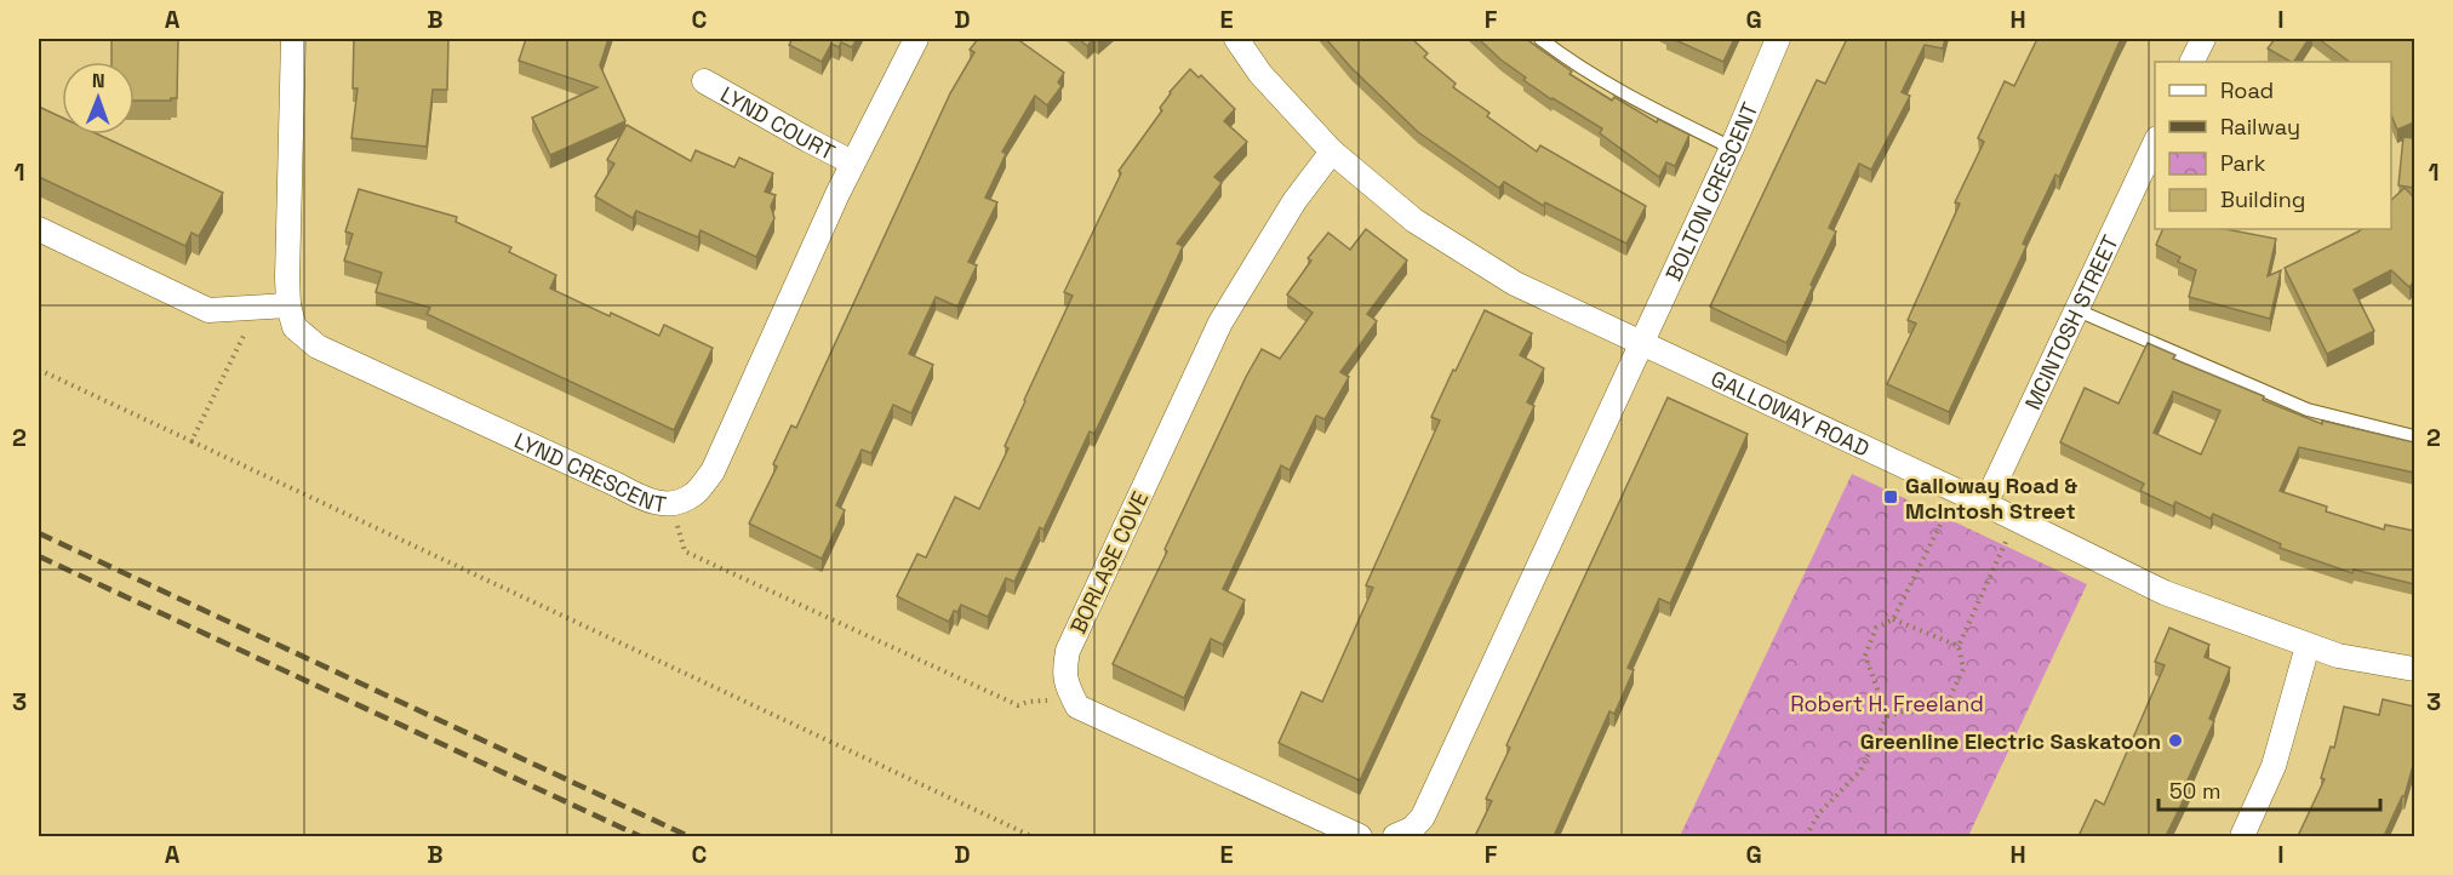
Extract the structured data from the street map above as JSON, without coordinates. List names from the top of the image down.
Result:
{
  "streets": {
    "street": [
      "LYND COURT",
      "BOLTON CRESCENT",
      "MCINTOSH STREET",
      "GALLOWAY ROAD",
      "LYND CRESCENT",
      "BORLASE COVE"
    ]
  },
  "crossings": [
    ["LYND COURT", "LYND CRESCENT"],
    ["BOLTON CRESCENT", "GALLOWAY ROAD"],
    ["MCINTOSH STREET", "GALLOWAY ROAD"],
    ["GALLOWAY ROAD", "BORLASE COVE"]
  ],
  "parks": ["Robert H. Freeland"],
  "places": {
    "transit": ["Galloway Road & McIntosh Street"],
    "other": ["Greenline Electric Saskatoon"]
  },
  "legend": [
    "Road",
    "Railway",
    "Park",
    "Building"
  ],
  "scale_bar": "50 m",
  "north": "top",
  "grid": {
    "columns": [
      "A",
      "B",
      "C",
      "D",
      "E",
      "F",
      "G",
      "H",
      "I"
    ],
    "rows": ["1", "2", "3"]
  }
}
